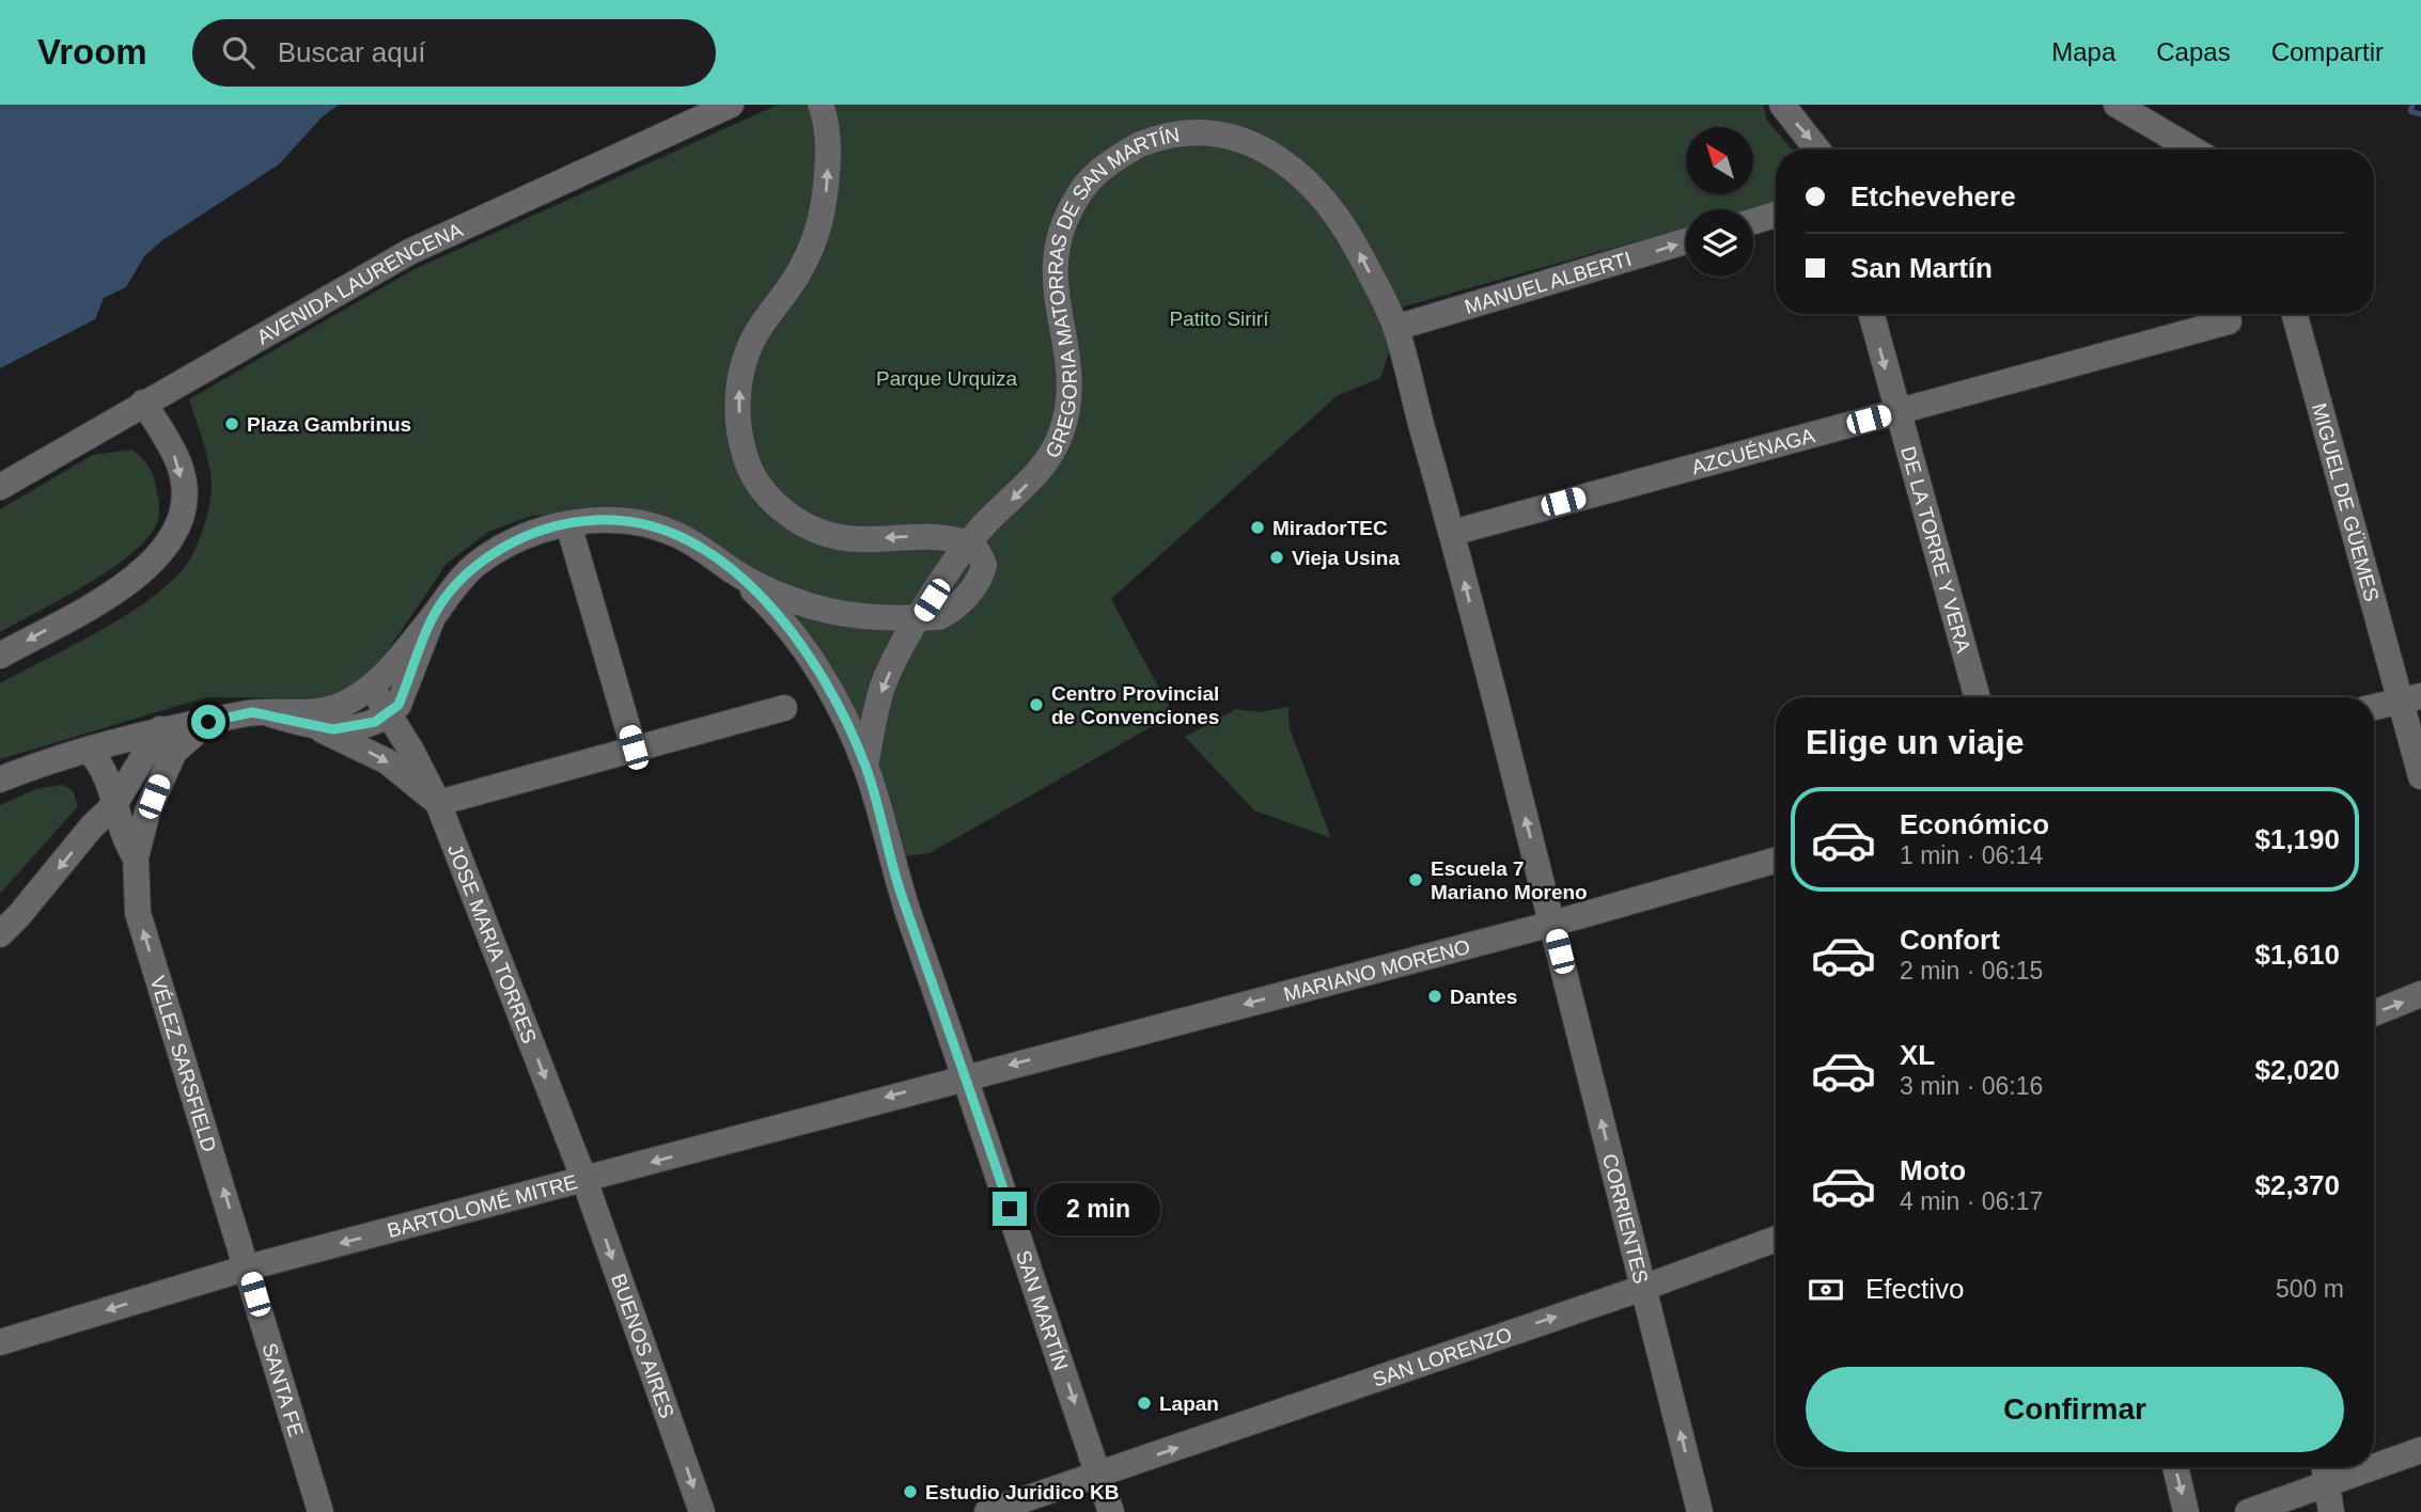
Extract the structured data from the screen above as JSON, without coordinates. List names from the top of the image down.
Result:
{
  "streets": {
    "street": [
      "AVENIDA LAURENCENA",
      "MANUEL ALBERTI",
      "GREGORIA MATORRAS DE SAN MARTÍN",
      "AZCUÉNAGA",
      "MIGUEL DE GÜEMES",
      "DE LA TORRE Y VERA",
      "JOSE MARIA TORRES",
      "MARIANO MORENO",
      "VÉLEZ SARSFIELD",
      "BARTOLOMÉ MITRE",
      "CORRIENTES",
      "SAN MARTÍN",
      "BUENOS AIRES",
      "SAN LORENZO",
      "SANTA FE"
    ]
  },
  "crossings": [
    ["MANUEL ALBERTI", "GREGORIA MATORRAS DE SAN MARTÍN"],
    ["GREGORIA MATORRAS DE SAN MARTÍN", "AZCUÉNAGA"],
    ["GREGORIA MATORRAS DE SAN MARTÍN", "MARIANO MORENO"],
    ["GREGORIA MATORRAS DE SAN MARTÍN", "CORRIENTES"],
    ["GREGORIA MATORRAS DE SAN MARTÍN", "SAN MARTÍN"],
    ["AZCUÉNAGA", "DE LA TORRE Y VERA"],
    ["JOSE MARIA TORRES", "BARTOLOMÉ MITRE"],
    ["JOSE MARIA TORRES", "BUENOS AIRES"],
    ["MARIANO MORENO", "BARTOLOMÉ MITRE"],
    ["MARIANO MORENO", "CORRIENTES"],
    ["MARIANO MORENO", "SAN MARTÍN"],
    ["VÉLEZ SARSFIELD", "BARTOLOMÉ MITRE"],
    ["VÉLEZ SARSFIELD", "SANTA FE"],
    ["BARTOLOMÉ MITRE", "SAN MARTÍN"],
    ["BARTOLOMÉ MITRE", "BUENOS AIRES"],
    ["BARTOLOMÉ MITRE", "SANTA FE"],
    ["CORRIENTES", "SAN LORENZO"],
    ["SAN MARTÍN", "SAN LORENZO"]
  ],
  "one_way": [
    "MANUEL ALBERTI",
    "JOSE MARIA TORRES",
    "MARIANO MORENO",
    "VÉLEZ SARSFIELD",
    "BARTOLOMÉ MITRE",
    "CORRIENTES",
    "SAN MARTÍN",
    "BUENOS AIRES",
    "SAN LORENZO"
  ],
  "parks": ["Patito Sirirí", "Parque Urquiza"],
  "places": [
    "Plaza Gambrinus",
    "MiradorTEC",
    "Vieja Usina",
    "Centro Provincial de Convenciones",
    "Escuela 7 Mariano Moreno",
    "Dantes",
    "Lapan",
    "Estudio Juridico KB"
  ],
  "north": "top left",
  "page": {
    "header": "Vroom",
    "search": "Buscar aquí",
    "nav": ["Mapa", "Capas", "Compartir"],
    "banner": ["Etchevehere", "San Martín"],
    "heading": "Elige un viaje",
    "list": [
      {
        "name": "Económico",
        "note": "1 min · 06:14",
        "value": "$1,190"
      },
      {
        "name": "Confort",
        "note": "2 min · 06:15",
        "value": "$1,610"
      },
      {
        "name": "XL",
        "note": "3 min · 06:16",
        "value": "$2,020"
      },
      {
        "name": "Moto",
        "note": "4 min · 06:17",
        "value": "$2,370"
      }
    ],
    "bubble": "2 min",
    "pay": ["Efectivo", "500 m"],
    "buttons": "Confirmar"
  }
}
